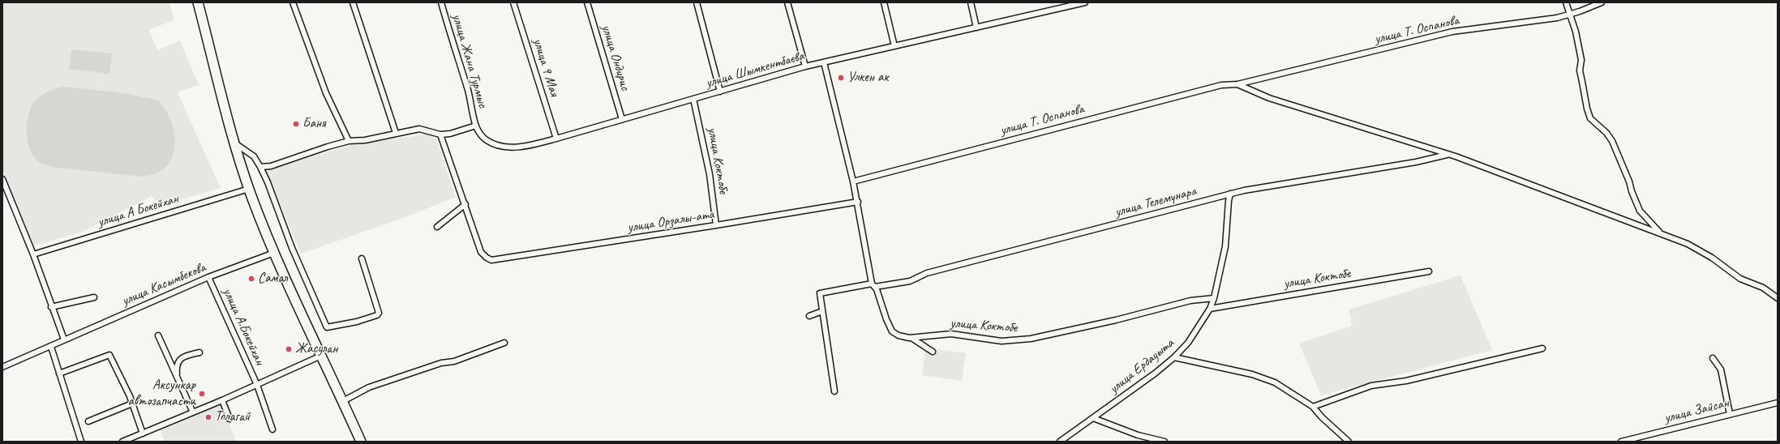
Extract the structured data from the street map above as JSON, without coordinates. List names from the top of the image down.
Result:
{
  "streets": {
    "street": [
      "улица Т. Оспанова",
      "улица Ондирис",
      "улица Жана Турмыс",
      "улица 9 Мая",
      "улица Шымкентбаева",
      "улица Коктобе",
      "улица Телемунара",
      "улица А Бокейхан",
      "улица Орзалы-ата",
      "улица Касымбекова",
      "улица А.Бокейхан",
      "улица Ердауыта",
      "улица Зайсан"
    ]
  },
  "crossings": [
    ["улица Т. Оспанова", "улица Коктобе"],
    ["улица Т. Оспанова", "улица Телемунара"],
    ["улица Ондирис", "улица Шымкентбаева"],
    ["улица Жана Турмыс", "улица Шымкентбаева"],
    ["улица 9 Мая", "улица Шымкентбаева"],
    ["улица Шымкентбаева", "улица Коктобе"],
    ["улица Коктобе", "улица Телемунара"],
    ["улица Коктобе", "улица Орзалы-ата"],
    ["улица Коктобе", "улица Ердауыта"],
    ["улица Телемунара", "улица Ердауыта"],
    ["улица Касымбекова", "улица А.Бокейхан"]
  ],
  "places": [
    "Улкен ак",
    "Баня",
    "Самал",
    "Жасулан",
    "Аксункар автозапчасти",
    "Толагай"
  ]
}
